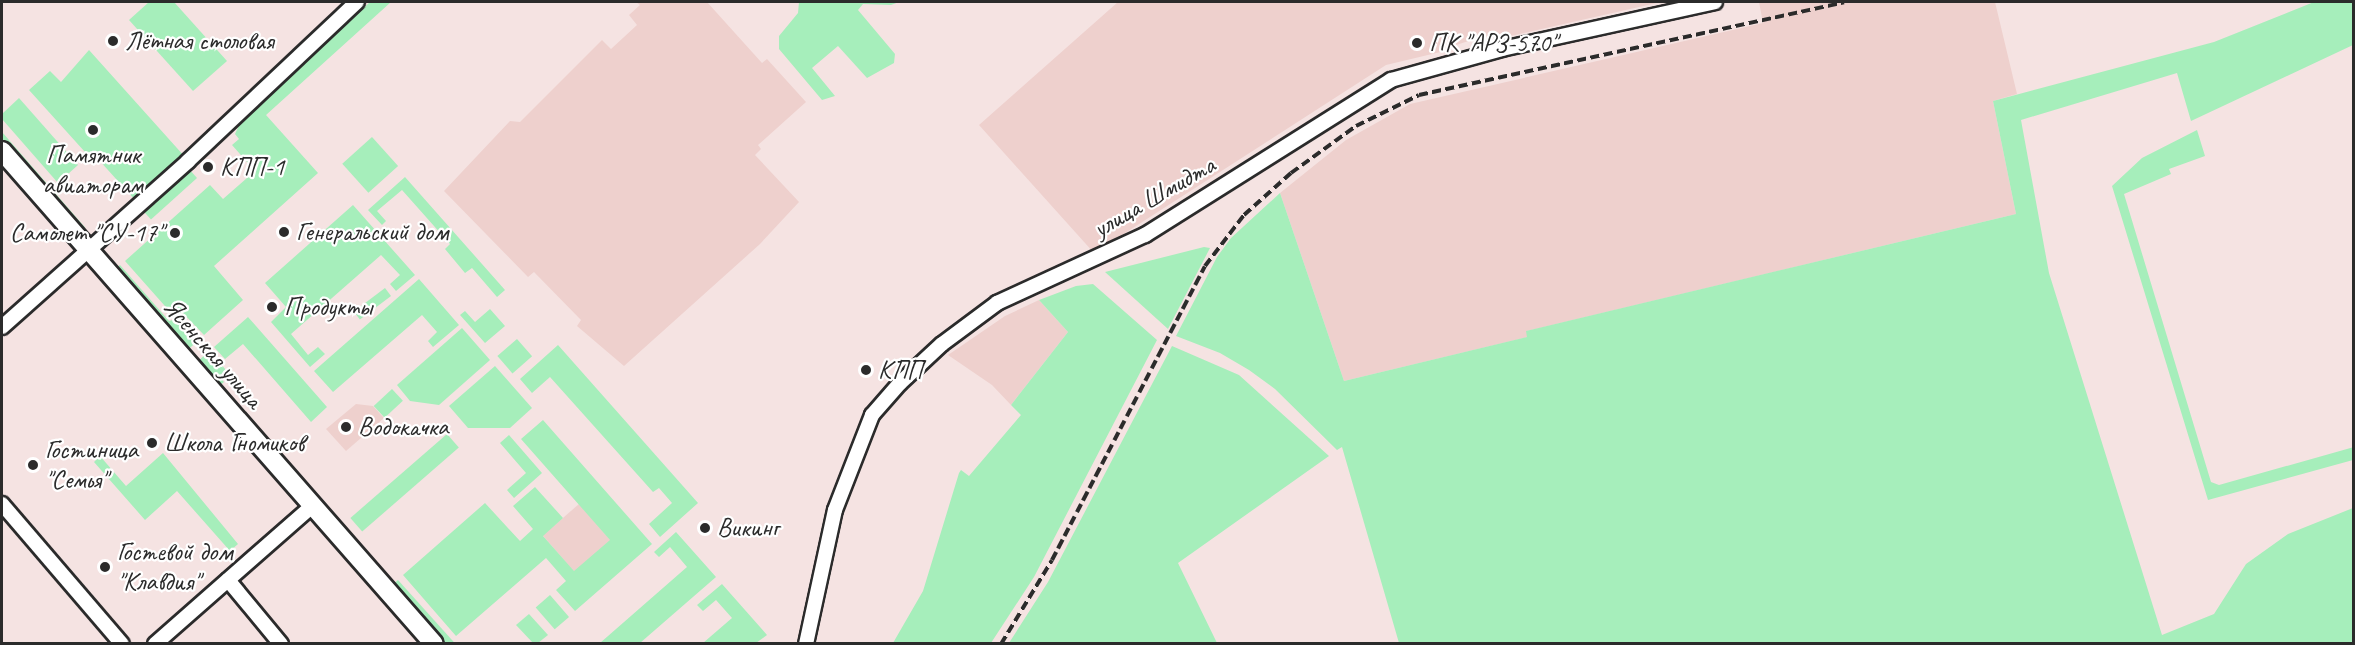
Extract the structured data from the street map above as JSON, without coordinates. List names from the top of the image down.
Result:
{
  "streets": {
    "street": ["улица Шмидта", "Ясенская улица"]
  },
  "places": [
    "Лётная столовая",
    "ПК \"АРЗ-570\"",
    "Памятник авиаторам",
    "КПП-1",
    "Генеральский дом",
    "Самолет \"СУ-17\"",
    "Продукты",
    "КПП",
    "Водокачка",
    "Школа Гномиков",
    "Гостиница \"Семья\"",
    "Викинг",
    "Гостевой дом \"Клавдия\""
  ]
}
